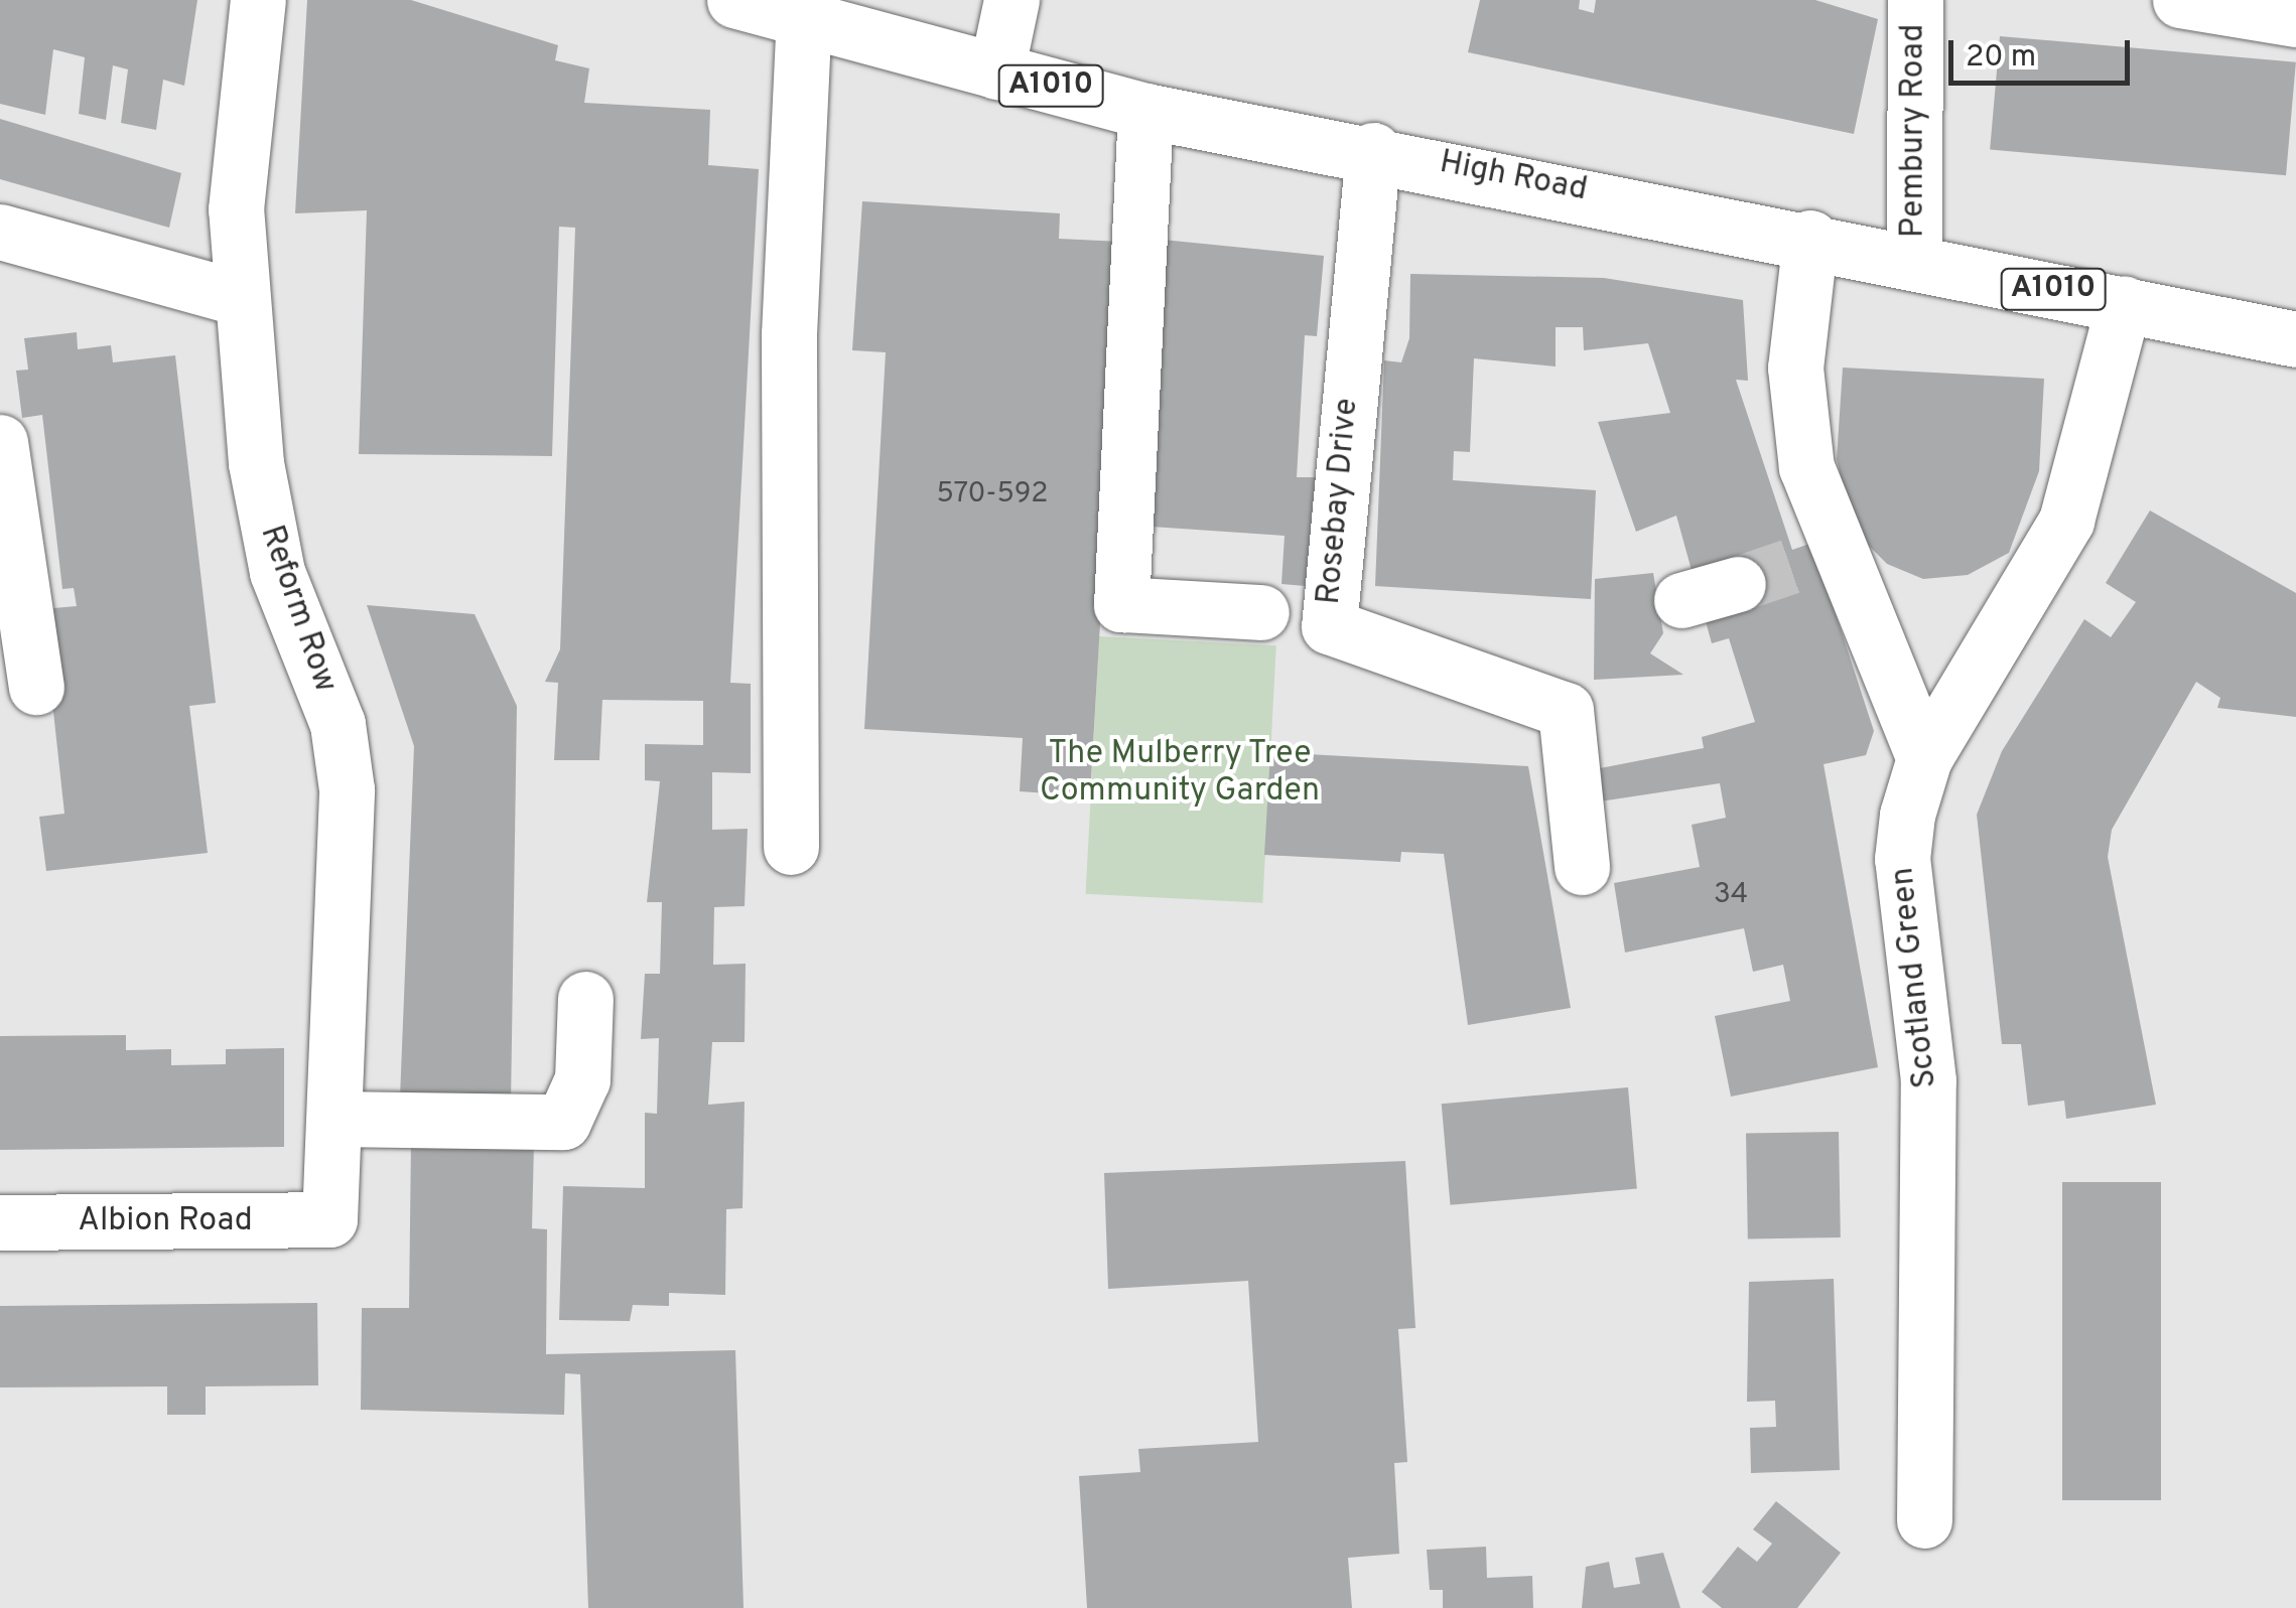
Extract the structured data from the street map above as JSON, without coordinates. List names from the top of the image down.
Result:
{
  "streets": {
    "street": [
      "A1010",
      "Pembury Road",
      "High Road",
      "Rosebay Drive",
      "Reform Row",
      "Scotland Green",
      "Albion Road"
    ]
  },
  "crossings": [
    ["Pembury Road", "High Road"],
    ["High Road", "Rosebay Drive"],
    ["High Road", "Scotland Green"],
    ["Reform Row", "Albion Road"]
  ],
  "parks": ["The Mulberry Tree Community Garden"],
  "house_numbers": ["570-592", "34"],
  "scale_bar": "20 m"
}
